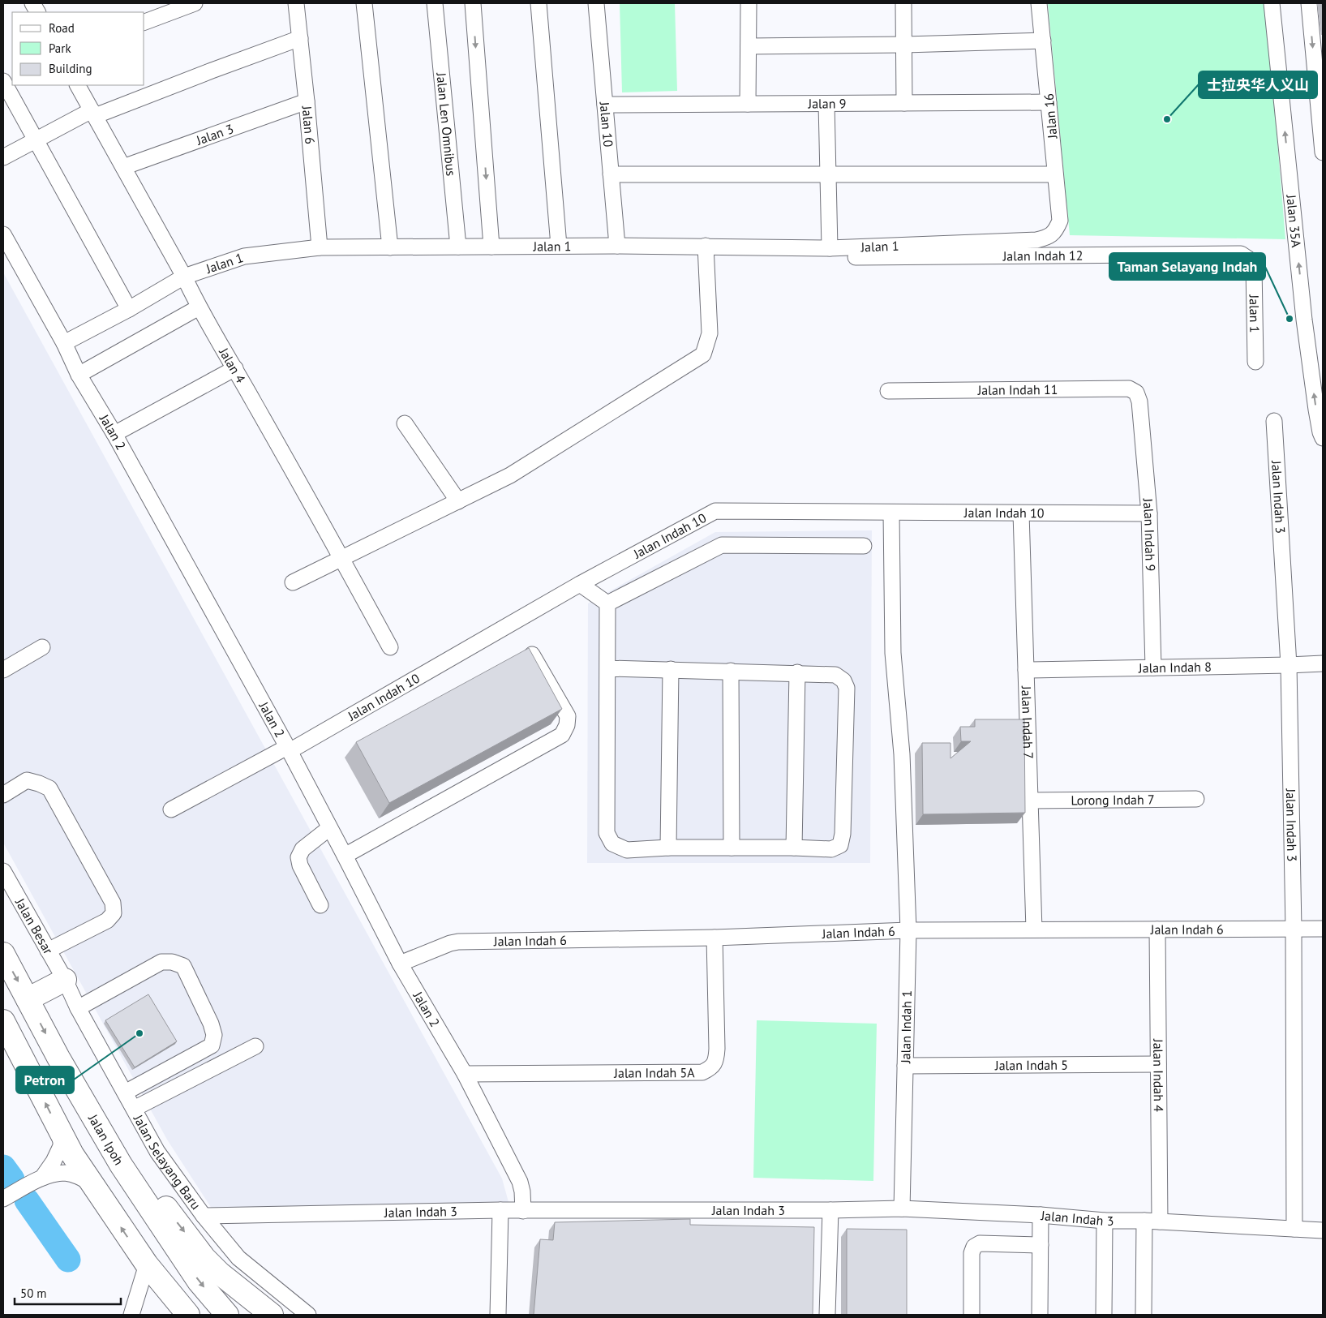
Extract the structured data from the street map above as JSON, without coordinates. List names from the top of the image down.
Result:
{
  "streets": {
    "highway": ["Jalan Ipoh"],
    "street": [
      "Jalan 9",
      "Jalan 16",
      "Jalan 10",
      "Jalan 6",
      "Jalan Len Omnibus",
      "Jalan 3",
      "Jalan 35A",
      "Jalan 1",
      "Jalan Indah 12",
      "Jalan 4",
      "Jalan Indah 11",
      "Jalan 2",
      "Jalan Indah 3",
      "Jalan Indah 10",
      "Jalan Indah 9",
      "Jalan Indah 8",
      "Jalan Indah 7",
      "Lorong Indah 7",
      "Jalan Besar",
      "Jalan Indah 6",
      "Jalan Indah 1",
      "Jalan Indah 5",
      "Jalan Indah 5A",
      "Jalan Indah 4",
      "Jalan Selayang Baru"
    ]
  },
  "crossings": [
    ["Jalan 9", "Jalan 16"],
    ["Jalan 9", "Jalan 10"],
    ["Jalan 16", "Jalan 1"],
    ["Jalan 10", "Jalan 1"],
    ["Jalan 6", "Jalan 3"],
    ["Jalan 6", "Jalan 1"],
    ["Jalan Len Omnibus", "Jalan 1"],
    ["Jalan 3", "Jalan 4"],
    ["Jalan 1", "Jalan Indah 12"],
    ["Jalan 1", "Jalan 4"],
    ["Jalan 1", "Jalan 2"],
    ["Jalan Indah 11", "Jalan Indah 9"],
    ["Jalan 2", "Jalan Indah 3"],
    ["Jalan 2", "Jalan Indah 10"],
    ["Jalan 2", "Jalan Indah 6"],
    ["Jalan 2", "Jalan Indah 5A"],
    ["Jalan Indah 3", "Jalan Indah 8"],
    ["Jalan Indah 3", "Jalan Indah 6"],
    ["Jalan Indah 3", "Jalan Indah 1"],
    ["Jalan Indah 3", "Jalan Indah 4"],
    ["Jalan Indah 3", "Jalan Selayang Baru"],
    ["Jalan Indah 10", "Jalan Indah 9"],
    ["Jalan Indah 10", "Jalan Indah 7"],
    ["Jalan Indah 10", "Jalan Indah 1"],
    ["Jalan Indah 9", "Jalan Indah 8"],
    ["Jalan Indah 8", "Jalan Indah 7"],
    ["Jalan Indah 7", "Lorong Indah 7"],
    ["Jalan Indah 7", "Jalan Indah 6"],
    ["Jalan Besar", "Jalan Selayang Baru"],
    ["Jalan Indah 6", "Jalan Indah 1"],
    ["Jalan Indah 6", "Jalan Indah 5A"],
    ["Jalan Indah 6", "Jalan Indah 4"],
    ["Jalan Indah 1", "Jalan Indah 5"],
    ["Jalan Indah 5", "Jalan Indah 4"]
  ],
  "places": ["士拉央华人义山", "Taman Selayang Indah", "Petron"],
  "legend": ["Road", "Park", "Building"],
  "scale_bar": "50 m"
}
